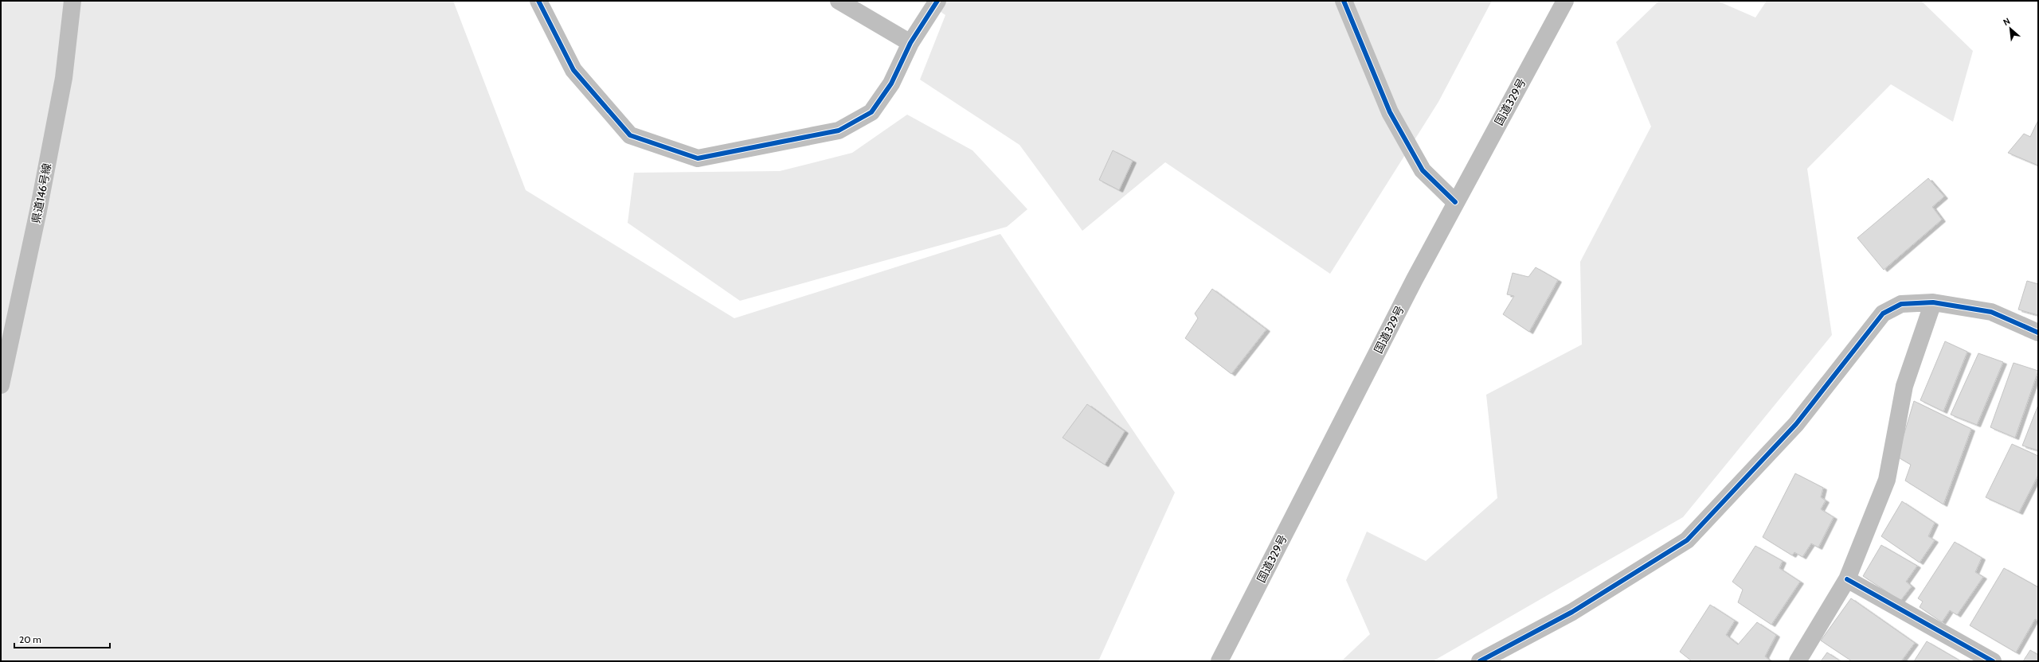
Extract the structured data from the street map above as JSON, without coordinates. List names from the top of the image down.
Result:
{
  "streets": {
    "main road": ["国道329号", "県道146号線"]
  },
  "scale_bar": "20 m",
  "north": "top left"
}
